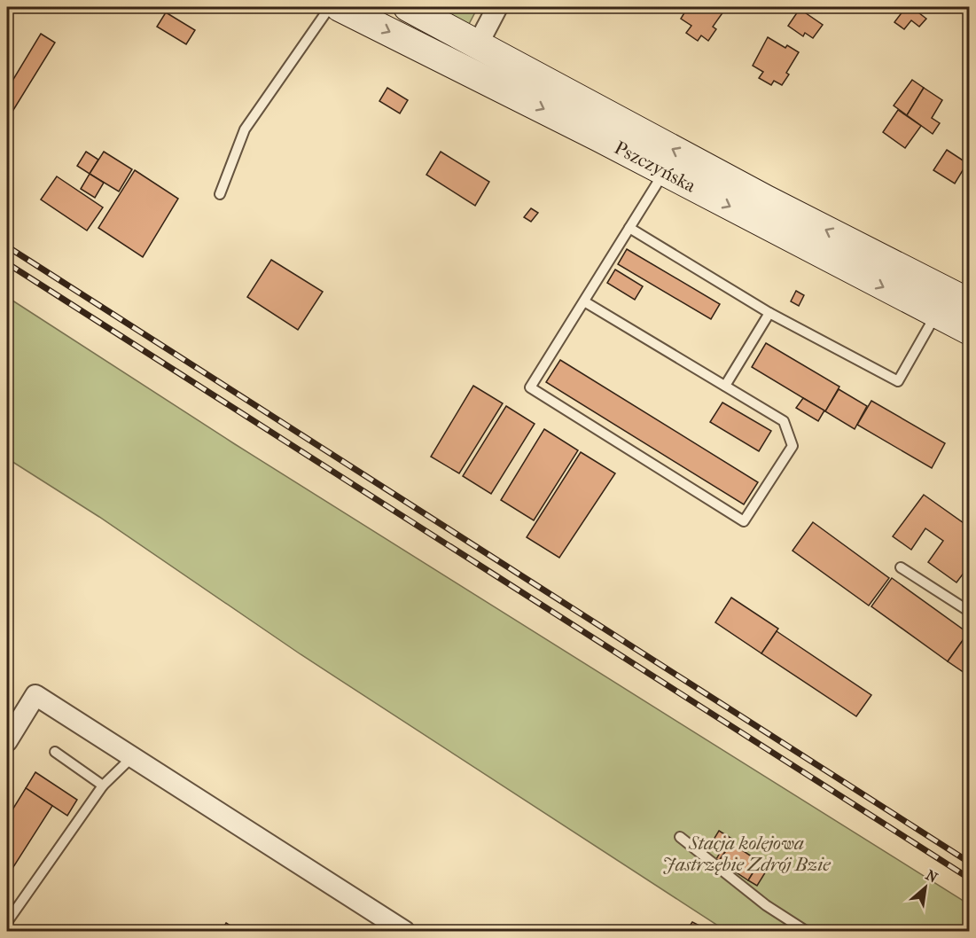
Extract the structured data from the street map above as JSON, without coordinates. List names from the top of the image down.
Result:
{
  "streets": {
    "main road": ["Pszczyńska"]
  },
  "parks": ["Stacja kolejowa Jastrzębie Zdrój Bzie"],
  "north": "top right"
}
